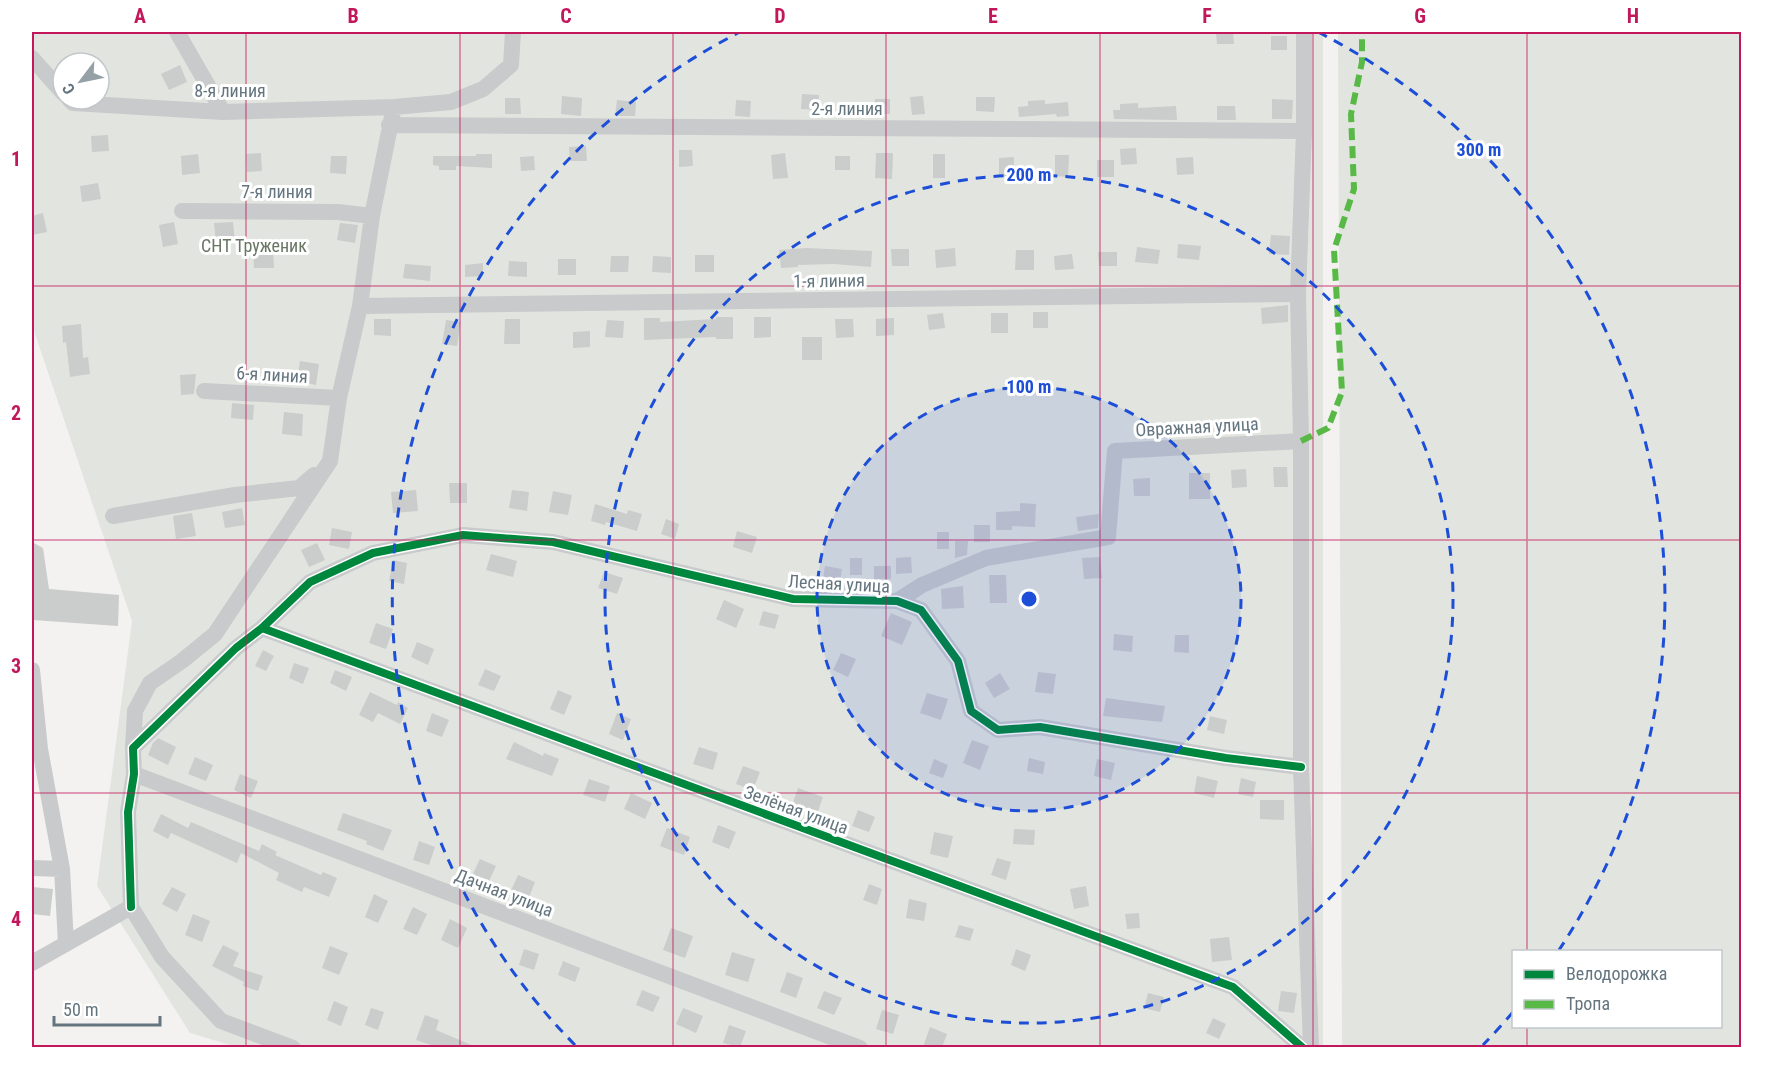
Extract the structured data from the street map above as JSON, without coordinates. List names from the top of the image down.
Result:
{
  "streets": {
    "street": [
      "8-я линия",
      "2-я линия",
      "7-я линия",
      "1-я линия",
      "6-я линия",
      "Овражная улица",
      "Лесная улица",
      "Зелёная улица",
      "Дачная улица"
    ]
  },
  "crossings": [
    ["Овражная улица", "Лесная улица"],
    ["Лесная улица", "Зелёная улица"]
  ],
  "parks": ["СНТ Труженик"],
  "legend": ["Велодорожка", "Тропа"],
  "scale_bar": "50 m",
  "north": "bottom left",
  "grid": {
    "columns": [
      "A",
      "B",
      "C",
      "D",
      "E",
      "F",
      "G",
      "H"
    ],
    "rows": [
      "1",
      "2",
      "3",
      "4"
    ]
  },
  "rings": ["300 m", "200 m", "100 m"]
}
